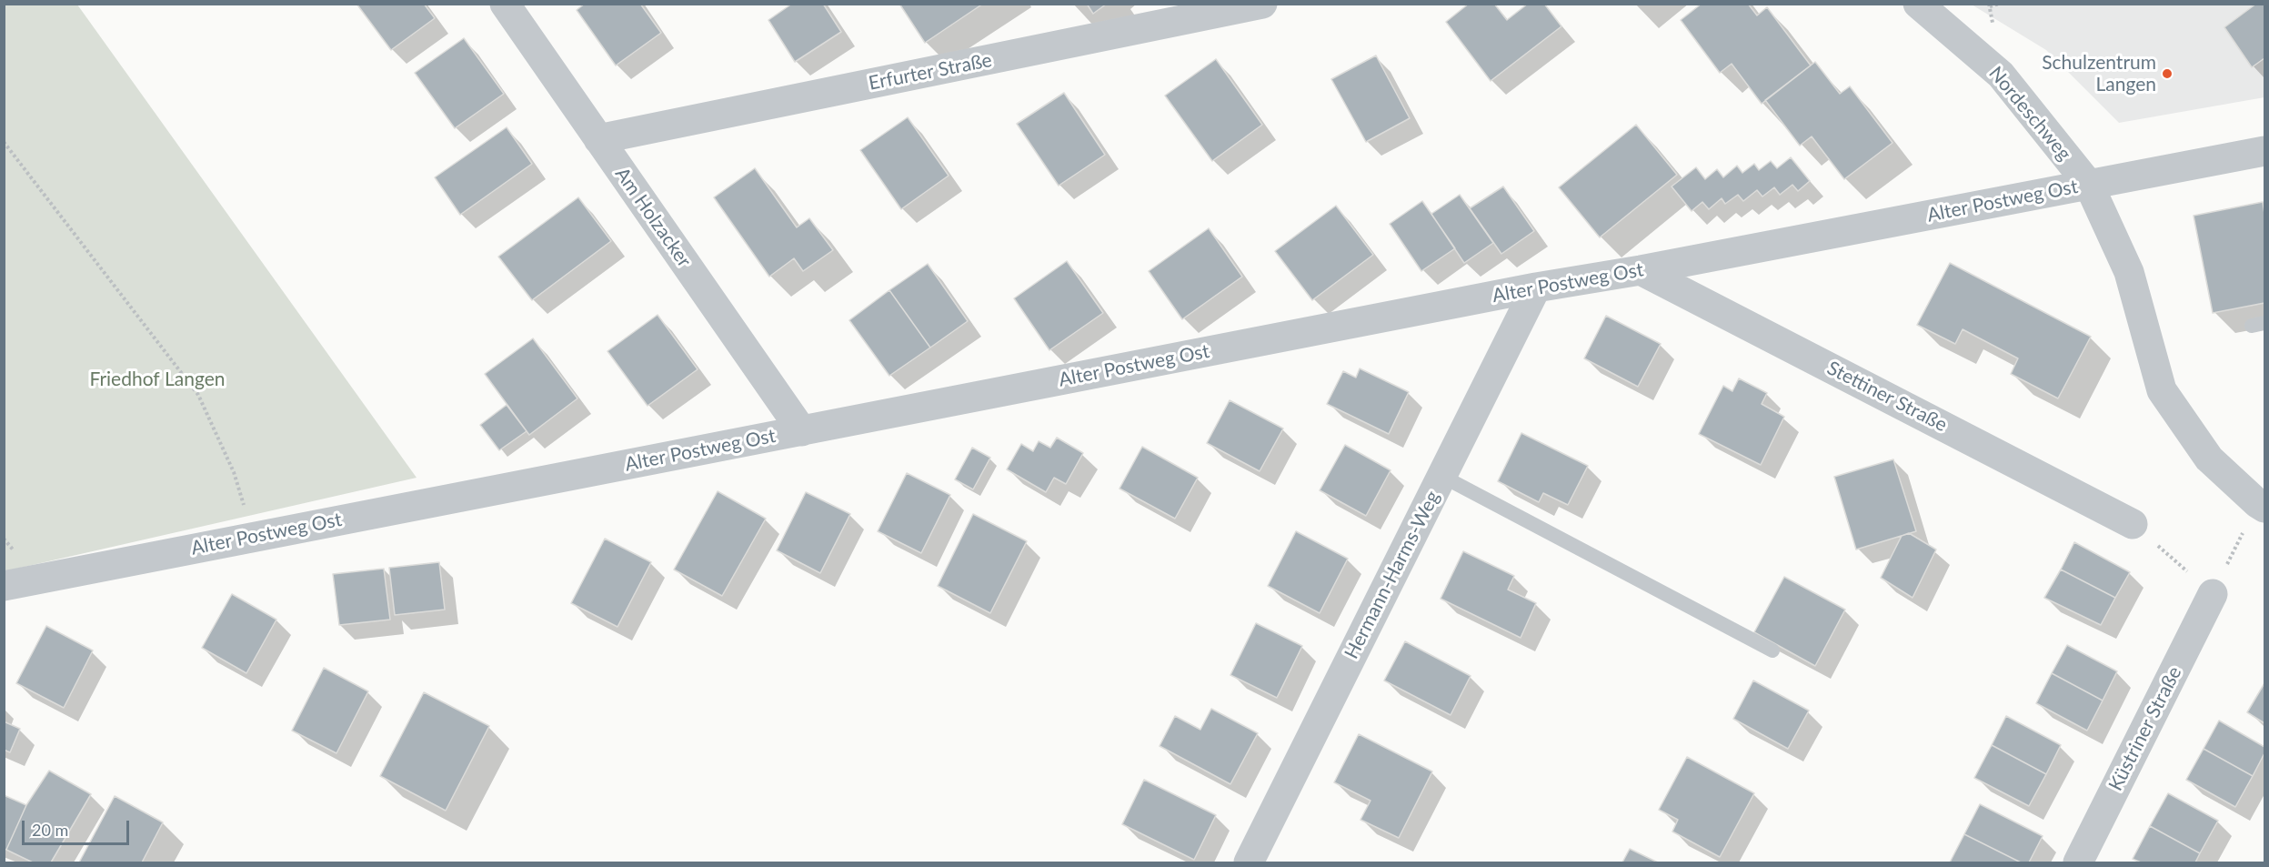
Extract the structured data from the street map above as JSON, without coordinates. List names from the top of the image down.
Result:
{
  "streets": {
    "street": [
      "Erfurter Straße",
      "Nordeschweg",
      "Alter Postweg Ost",
      "Am Holzacker",
      "Stettiner Straße",
      "Hermann-Harms-Weg",
      "Küstriner Straße"
    ]
  },
  "crossings": [
    ["Erfurter Straße", "Am Holzacker"],
    ["Nordeschweg", "Alter Postweg Ost"],
    ["Alter Postweg Ost", "Am Holzacker"],
    ["Alter Postweg Ost", "Stettiner Straße"],
    ["Alter Postweg Ost", "Hermann-Harms-Weg"]
  ],
  "parks": ["Friedhof Langen"],
  "places": ["Schulzentrum Langen"],
  "scale_bar": "20 m"
}
